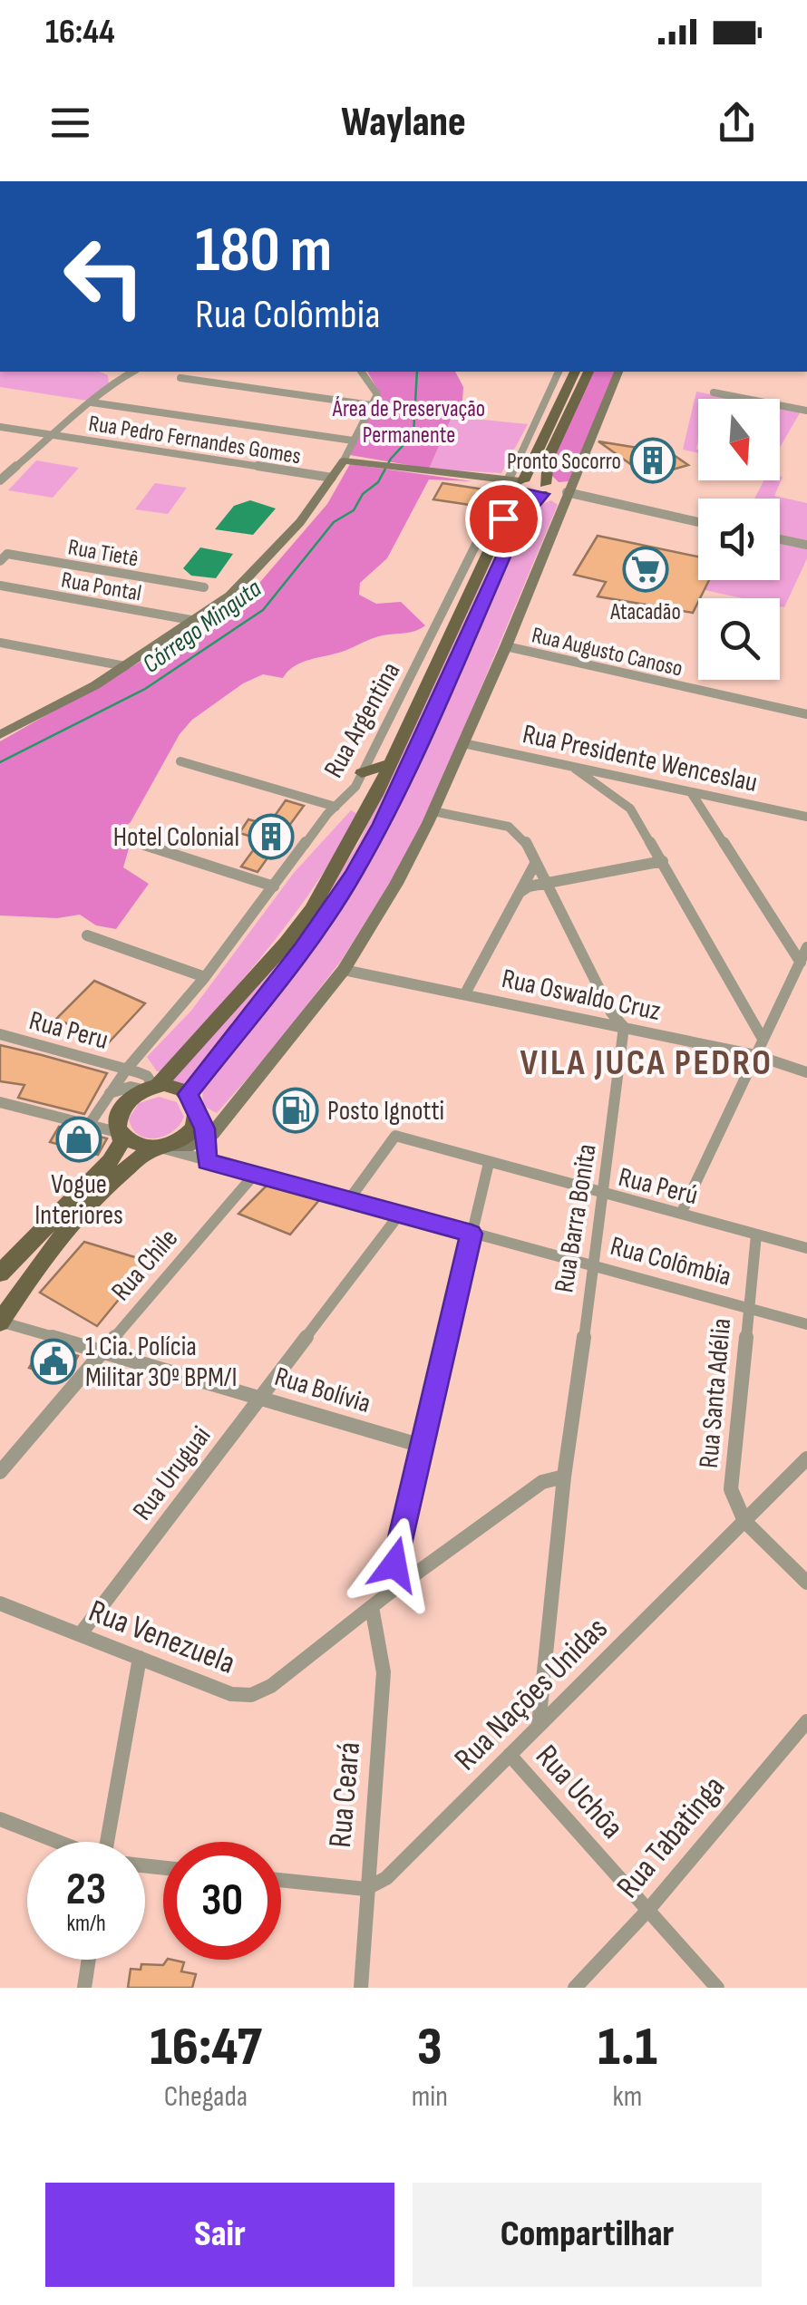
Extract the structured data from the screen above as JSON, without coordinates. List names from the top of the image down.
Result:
{
  "streets": {
    "street": [
      "Rua Pedro Fernandes Gomes",
      "Rua Tietê",
      "Rua Pontal",
      "Rua Augusto Canoso",
      "Rua Argentina",
      "Rua Presidente Wenceslau",
      "Rua Oswaldo Cruz",
      "Rua Peru",
      "Rua Perú",
      "Rua Barra Bonita",
      "Rua Colômbia",
      "Rua Chile",
      "Rua Bolívia",
      "Rua Santa Adélia",
      "Rua Uruguai",
      "Rua Venezuela",
      "Rua Nações Unidas",
      "Rua Uchôa",
      "Rua Ceará",
      "Rua Tabatinga"
    ]
  },
  "crossings": [
    ["Rua Argentina", "Rua Peru"],
    ["Rua Oswaldo Cruz", "Rua Barra Bonita"],
    ["Rua Peru", "Rua Colômbia"],
    ["Rua Perú", "Rua Barra Bonita"],
    ["Rua Perú", "Rua Colômbia"],
    ["Rua Perú", "Rua Santa Adélia"],
    ["Rua Barra Bonita", "Rua Colômbia"],
    ["Rua Barra Bonita", "Rua Venezuela"],
    ["Rua Barra Bonita", "Rua Nações Unidas"],
    ["Rua Colômbia", "Rua Chile"],
    ["Rua Colômbia", "Rua Santa Adélia"],
    ["Rua Colômbia", "Rua Uruguai"],
    ["Rua Chile", "Rua Bolívia"],
    ["Rua Bolívia", "Rua Uruguai"],
    ["Rua Santa Adélia", "Rua Nações Unidas"],
    ["Rua Uruguai", "Rua Venezuela"],
    ["Rua Venezuela", "Rua Ceará"],
    ["Rua Nações Unidas", "Rua Uchôa"],
    ["Rua Nações Unidas", "Rua Ceará"],
    ["Rua Uchôa", "Rua Tabatinga"]
  ],
  "districts": ["VILA JUCA PEDRO"],
  "water": ["Córrego Minguta"],
  "parks": ["Área de Preservação Permanente"],
  "places": {
    "building": ["Pronto Socorro", "Hotel Colonial"],
    "supermarket": ["Atacadão"],
    "fuel station": ["Posto Ignotti"],
    "shop": ["Vogue Interiores"],
    "public building": ["1 Cia. Polícia Militar 30º BPM/I"]
  },
  "north": "bottom",
  "page": {
    "status": "16:44",
    "header": "Waylane",
    "turn": ["180 m", "Rua Colômbia"],
    "speed": "23 km/h",
    "limit": "30",
    "eta": [
      "16:47",
      "Chegada",
      "3",
      "min",
      "1.1",
      "km"
    ],
    "buttons": ["Sair", "Compartilhar"]
  }
}
